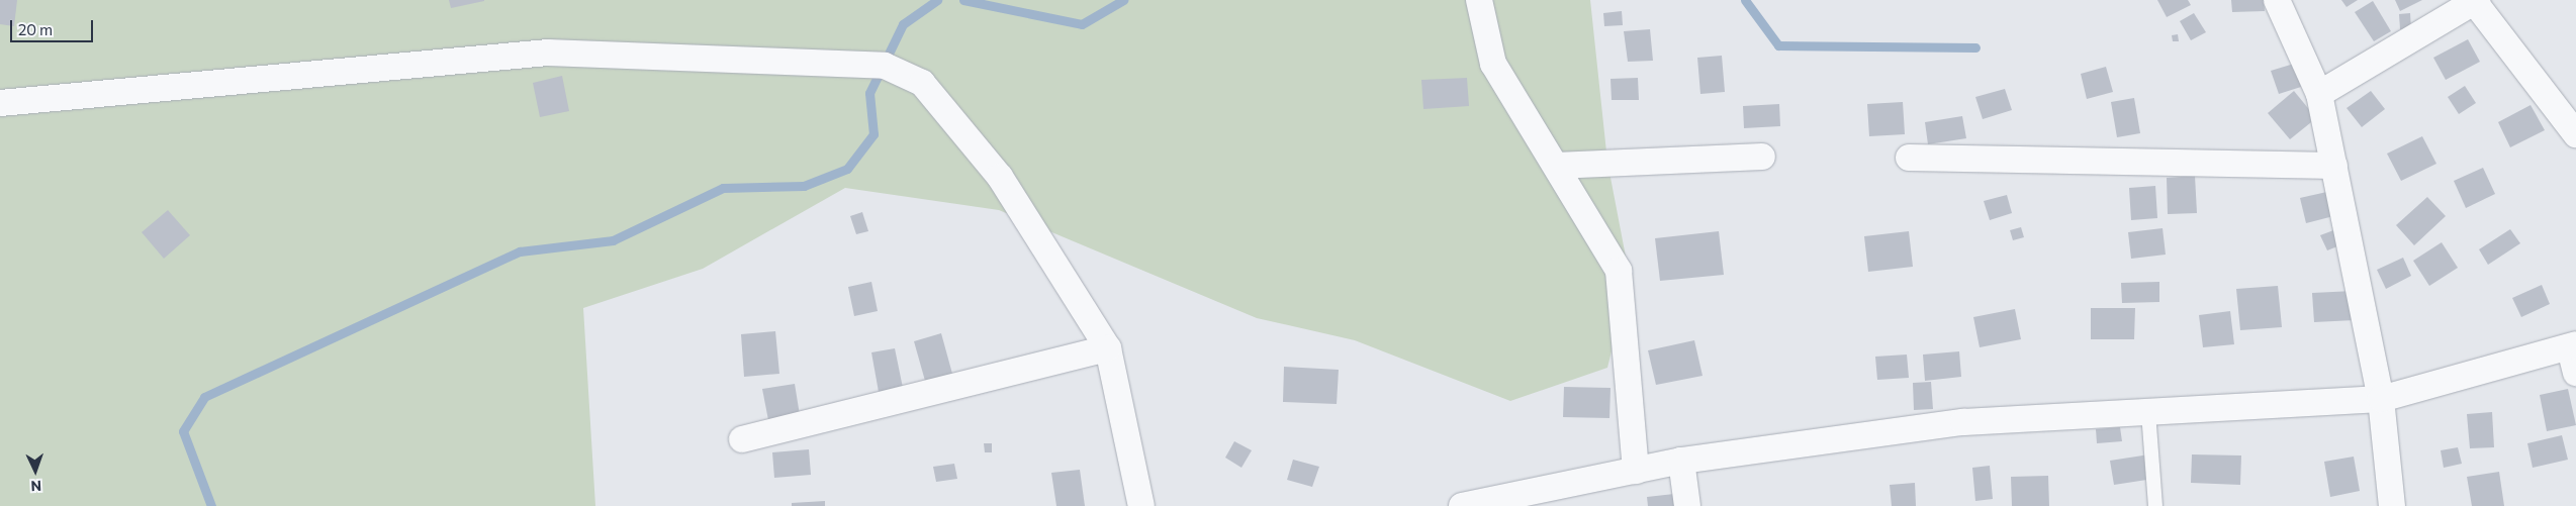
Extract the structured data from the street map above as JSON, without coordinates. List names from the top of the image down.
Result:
{
  "scale_bar": "20 m",
  "north": "bottom"
}
